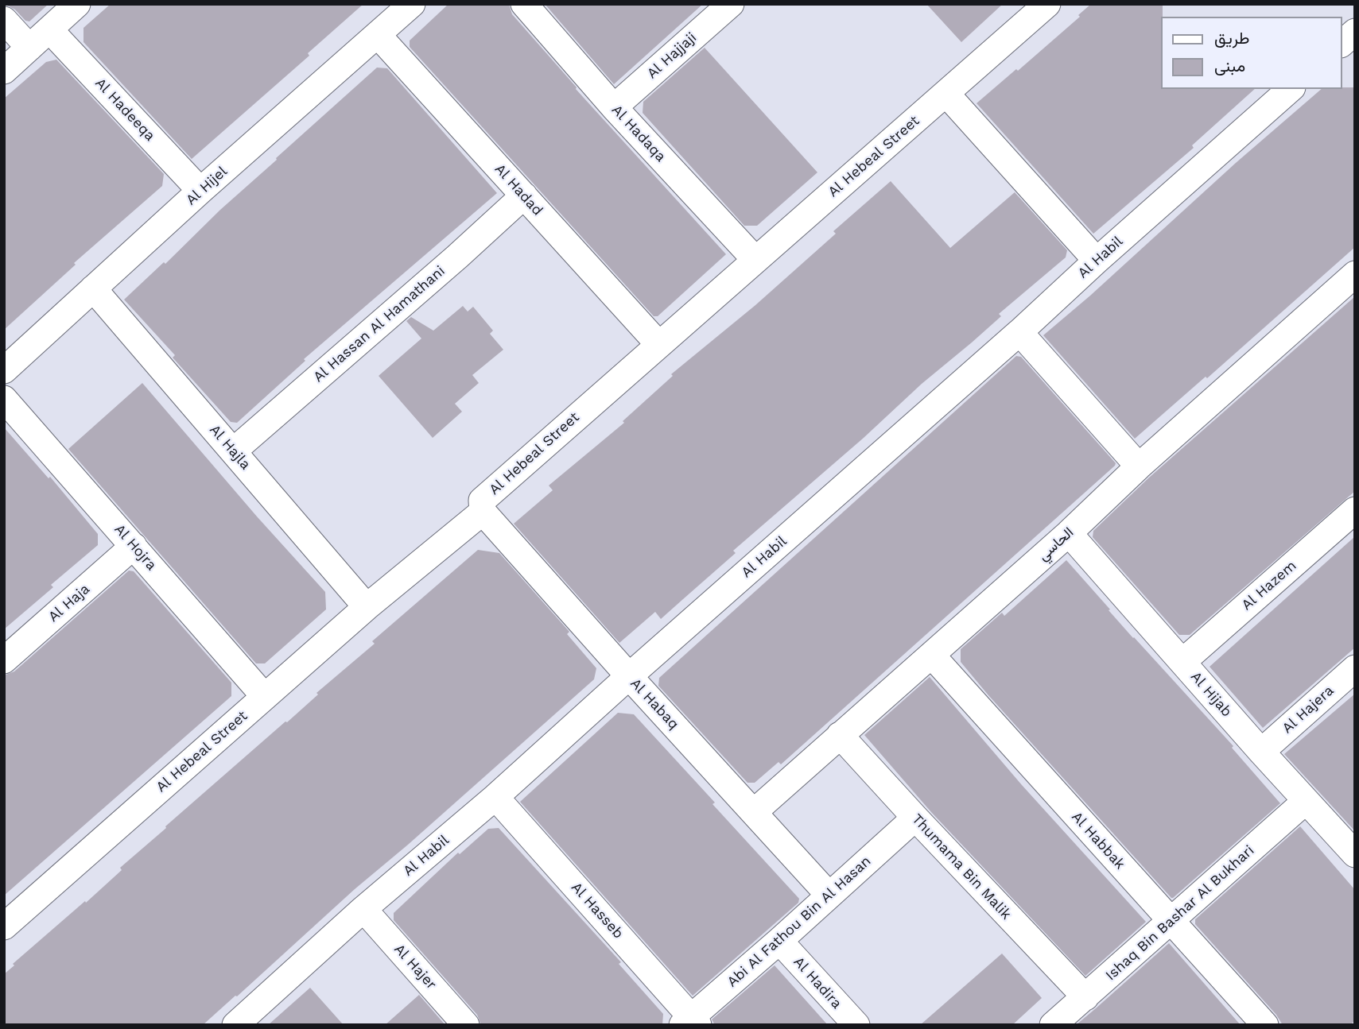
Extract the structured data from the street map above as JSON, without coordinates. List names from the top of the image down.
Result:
{
  "streets": {
    "street": [
      "Al Hajjaji",
      "Al Hadeeqa",
      "Al Hadaqa",
      "Al Hebeal Street",
      "Al Hijel",
      "Al Hadad",
      "Al Habil",
      "Al Hassan Al Hamathani",
      "Al Hajla",
      "الحاسي",
      "Al Hojra",
      "Al Hazem",
      "Al Haja",
      "Al Hijab",
      "Al Habaq",
      "Al Hajera",
      "Al Habbak",
      "Thumama Bin Malik",
      "Al Hasseb",
      "Ishaq Bin Bashar Al Bukhari",
      "Abi Al Fathou Bin Al Hasan",
      "Al Hajer",
      "Al Hadira"
    ]
  },
  "crossings": [
    ["Al Hajjaji", "Al Hadaqa"],
    ["Al Hadeeqa", "Al Hijel"],
    ["Al Hadaqa", "Al Hebeal Street"],
    ["Al Hebeal Street", "Al Hadad"],
    ["Al Hebeal Street", "Al Hajla"],
    ["Al Hebeal Street", "Al Hojra"],
    ["Al Hebeal Street", "Al Habaq"],
    ["Al Hijel", "Al Hadad"],
    ["Al Hijel", "Al Hajla"],
    ["Al Hadad", "Al Hassan Al Hamathani"],
    ["Al Habil", "Al Habaq"],
    ["Al Habil", "Al Hasseb"],
    ["Al Habil", "Al Hajer"],
    ["Al Hassan Al Hamathani", "Al Hajla"],
    ["الحاسي", "Al Hijab"],
    ["الحاسي", "Al Habaq"],
    ["الحاسي", "Al Habbak"],
    ["الحاسي", "Thumama Bin Malik"],
    ["Al Hojra", "Al Haja"],
    ["Al Hazem", "Al Hijab"],
    ["Al Hijab", "Al Hajera"],
    ["Al Hijab", "Ishaq Bin Bashar Al Bukhari"],
    ["Al Habaq", "Abi Al Fathou Bin Al Hasan"],
    ["Al Habbak", "Ishaq Bin Bashar Al Bukhari"],
    ["Thumama Bin Malik", "Ishaq Bin Bashar Al Bukhari"],
    ["Thumama Bin Malik", "Abi Al Fathou Bin Al Hasan"],
    ["Al Hasseb", "Abi Al Fathou Bin Al Hasan"],
    ["Abi Al Fathou Bin Al Hasan", "Al Hadira"]
  ],
  "legend": ["طريق", "مبنى"]
}
